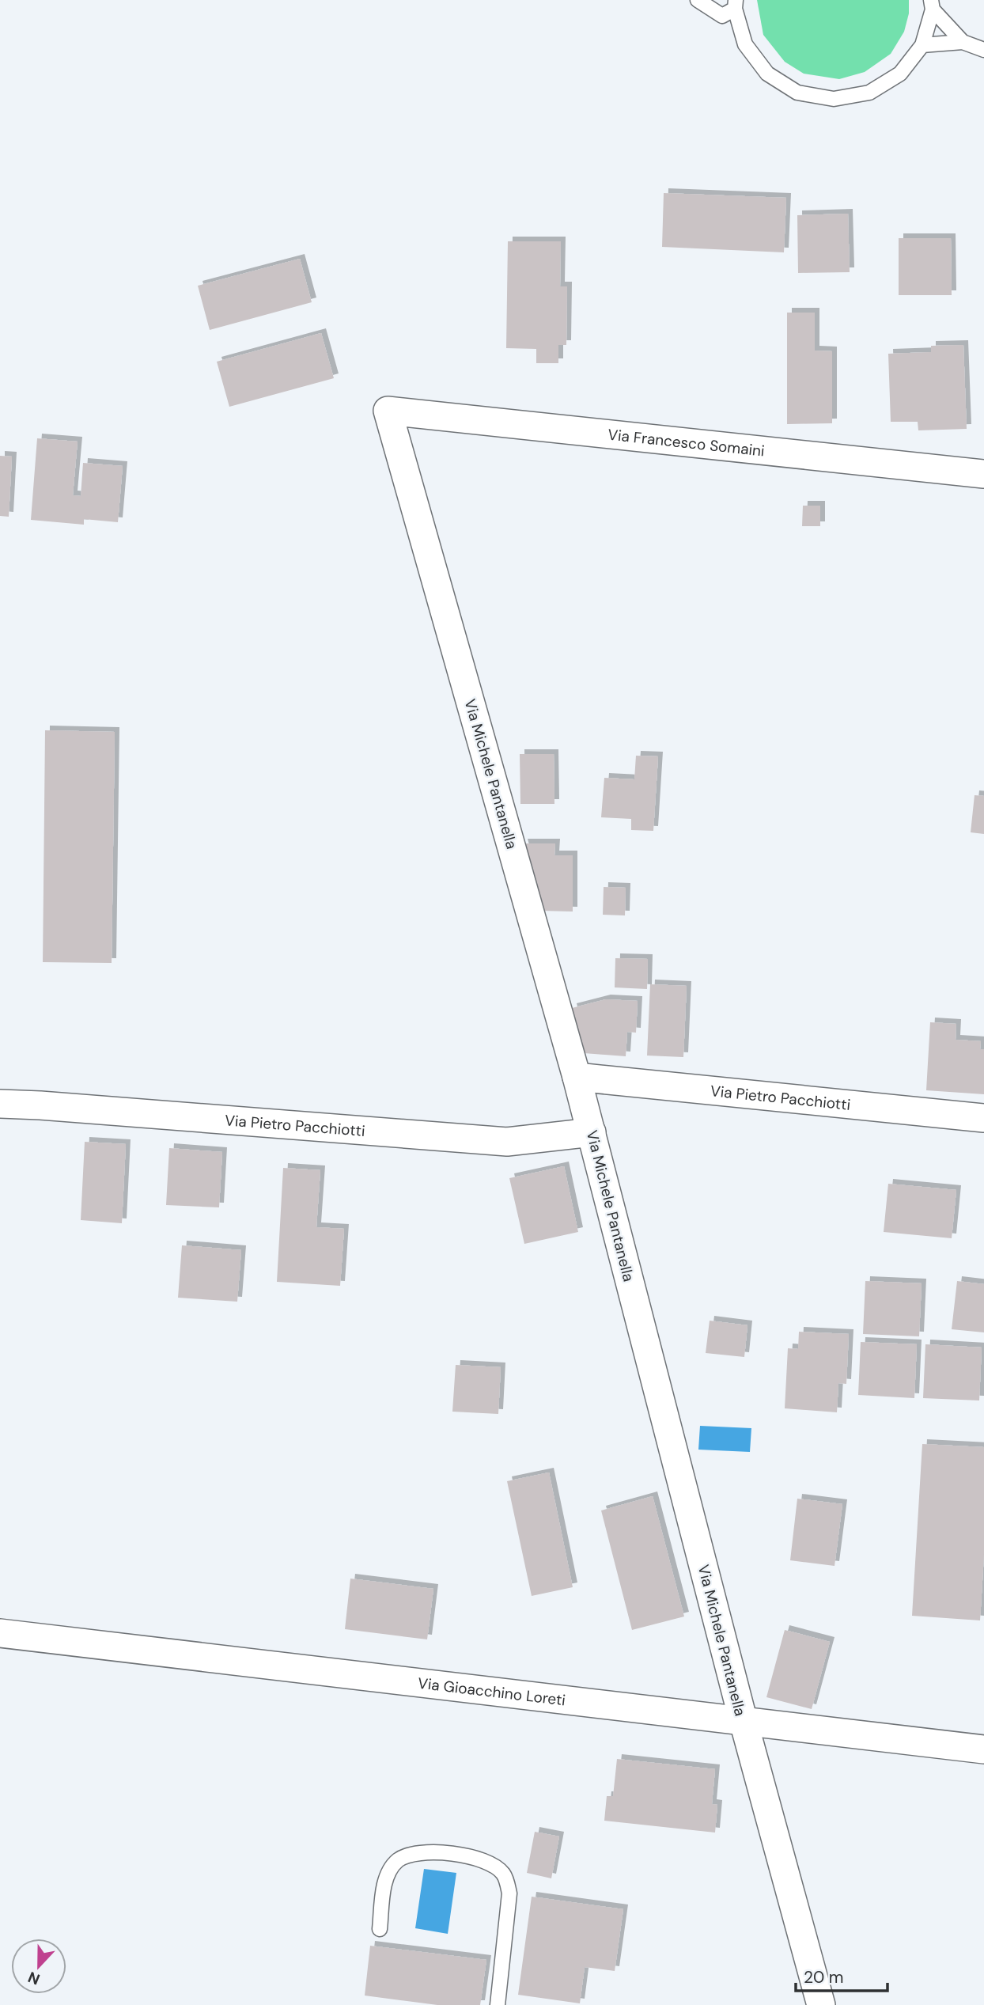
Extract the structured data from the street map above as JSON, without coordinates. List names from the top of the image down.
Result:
{
  "streets": {
    "street": [
      "Via Francesco Somaini",
      "Via Michele Pantanella",
      "Via Pietro Pacchiotti",
      "Via Gioacchino Loreti"
    ]
  },
  "crossings": [
    ["Via Francesco Somaini", "Via Michele Pantanella"],
    ["Via Michele Pantanella", "Via Pietro Pacchiotti"],
    ["Via Michele Pantanella", "Via Gioacchino Loreti"]
  ],
  "scale_bar": "20 m",
  "north": "bottom"
}
